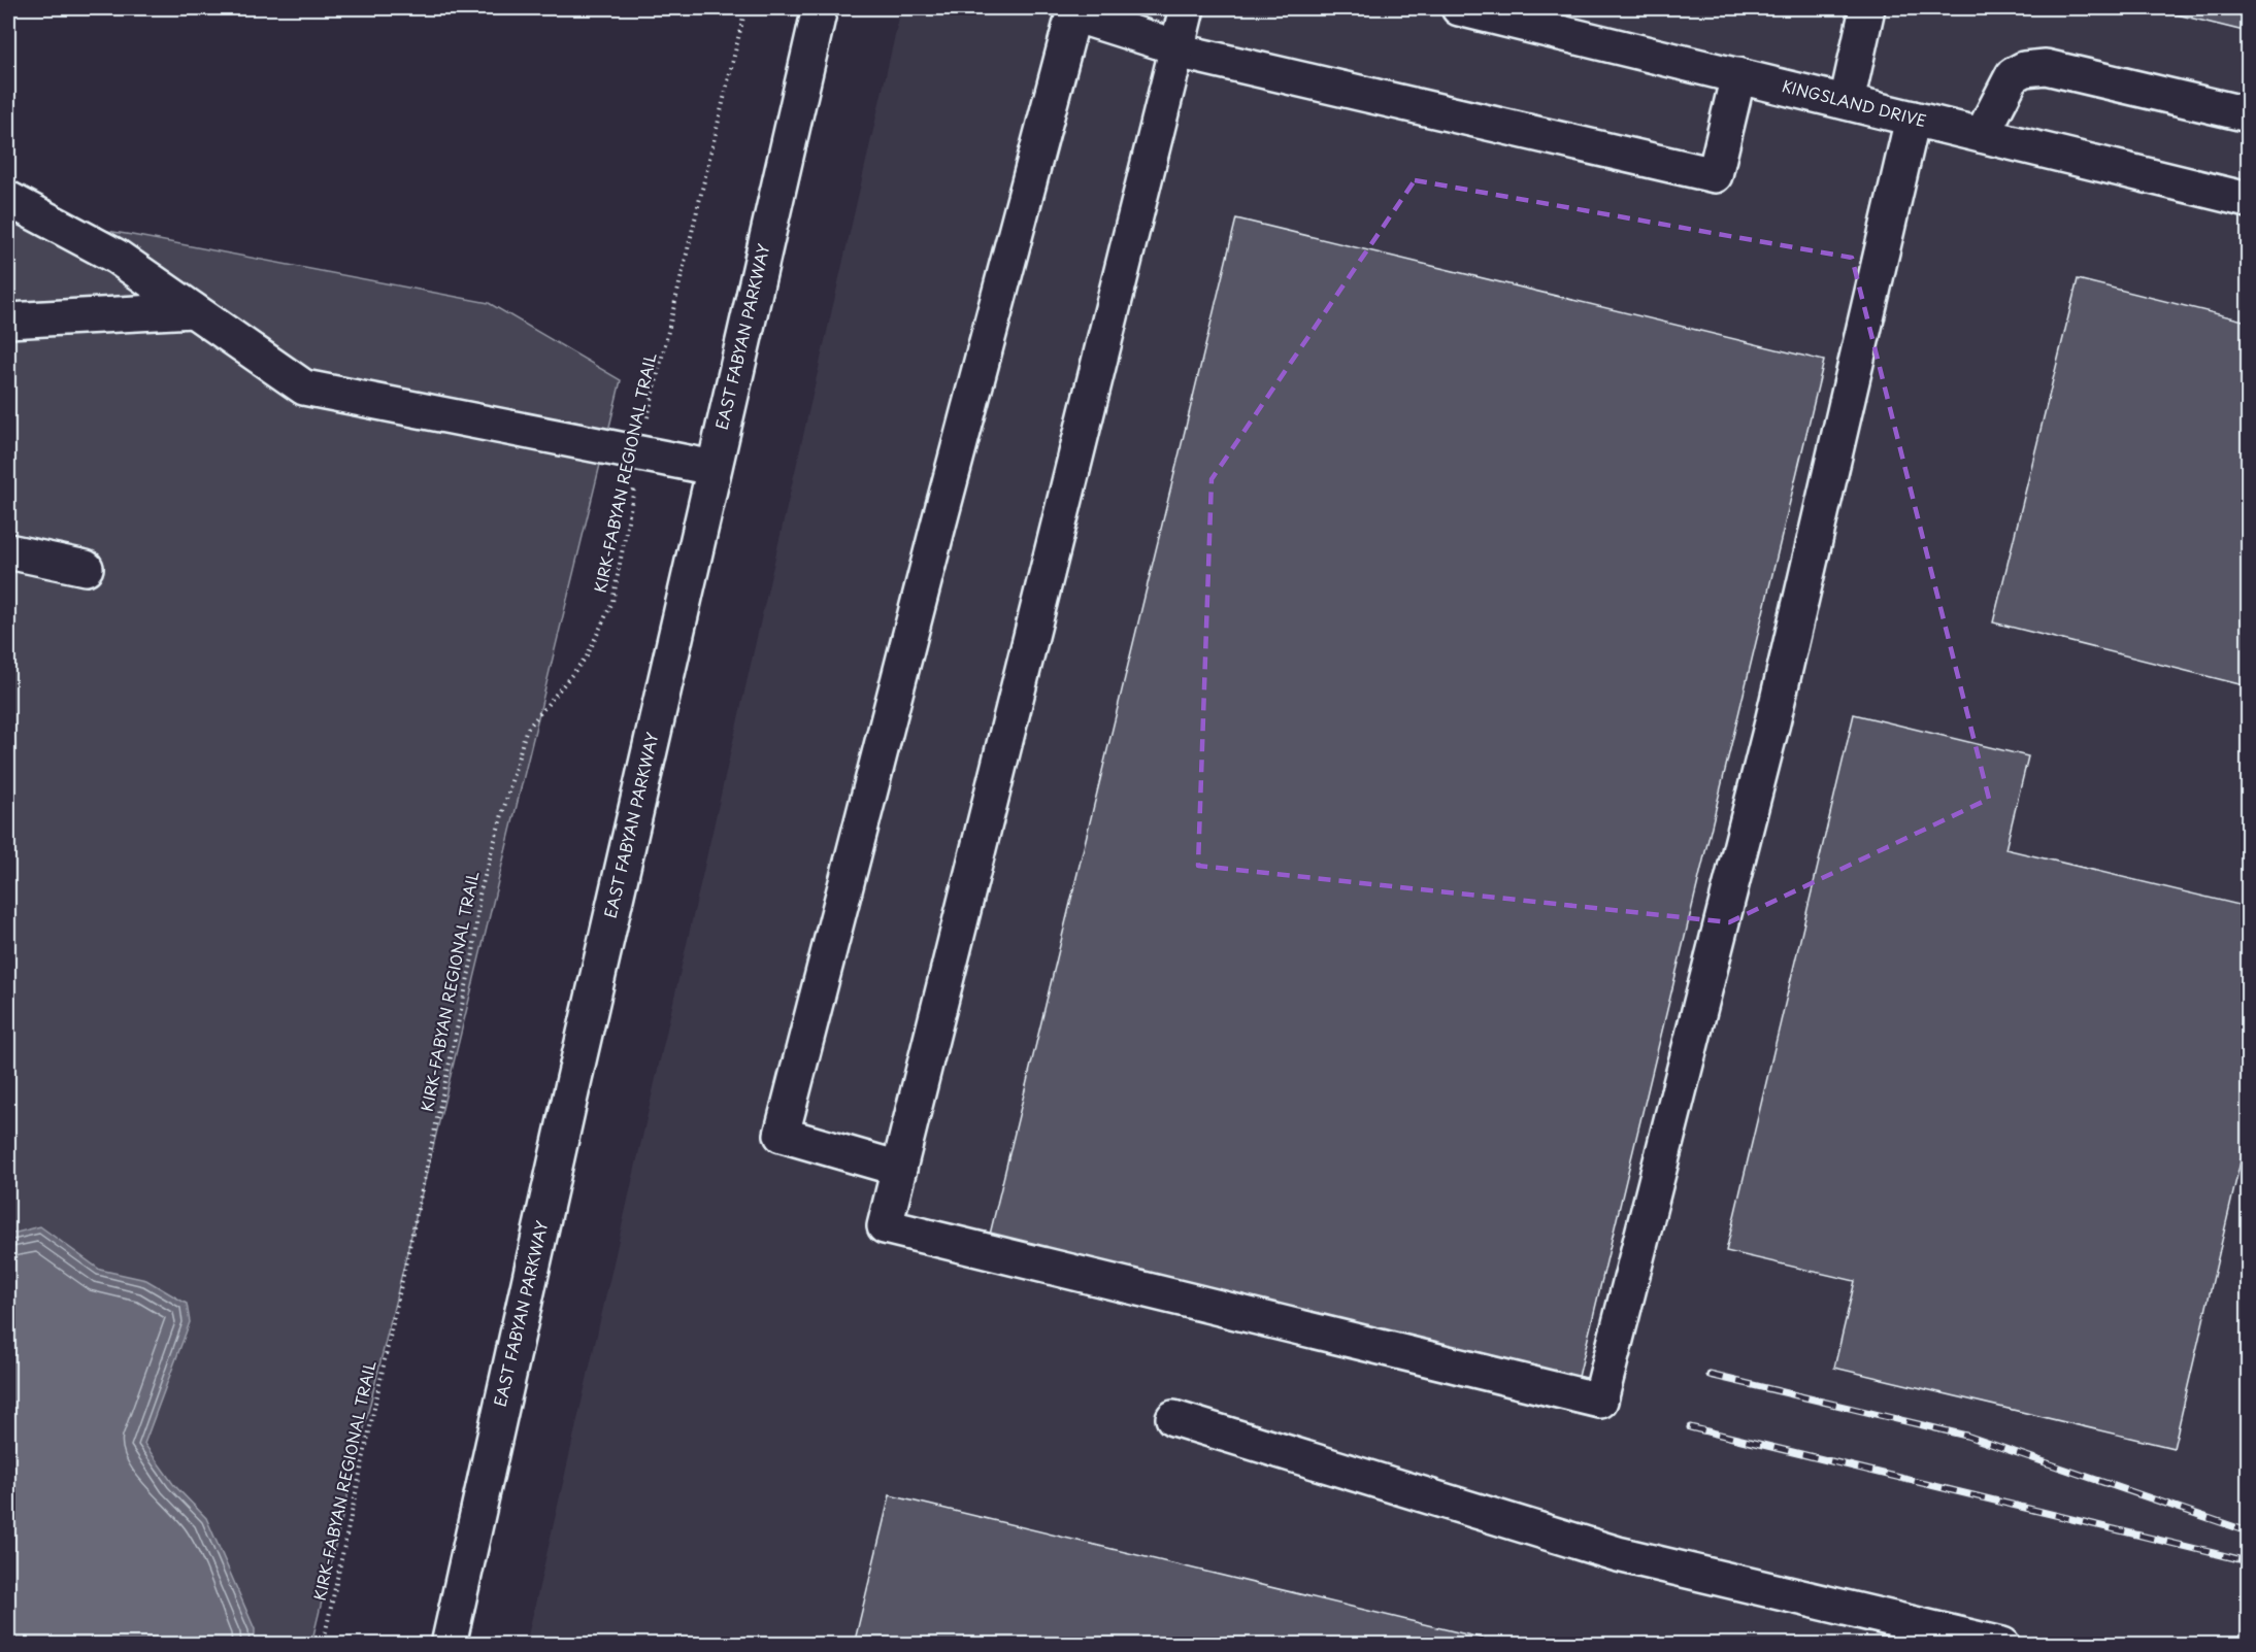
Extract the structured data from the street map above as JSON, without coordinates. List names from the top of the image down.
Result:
{
  "streets": {
    "main road": ["KINGSLAND DRIVE", "EAST FABYAN PARKWAY"],
    "path": ["KIRK-FABYAN REGIONAL TRAIL"]
  }
}
